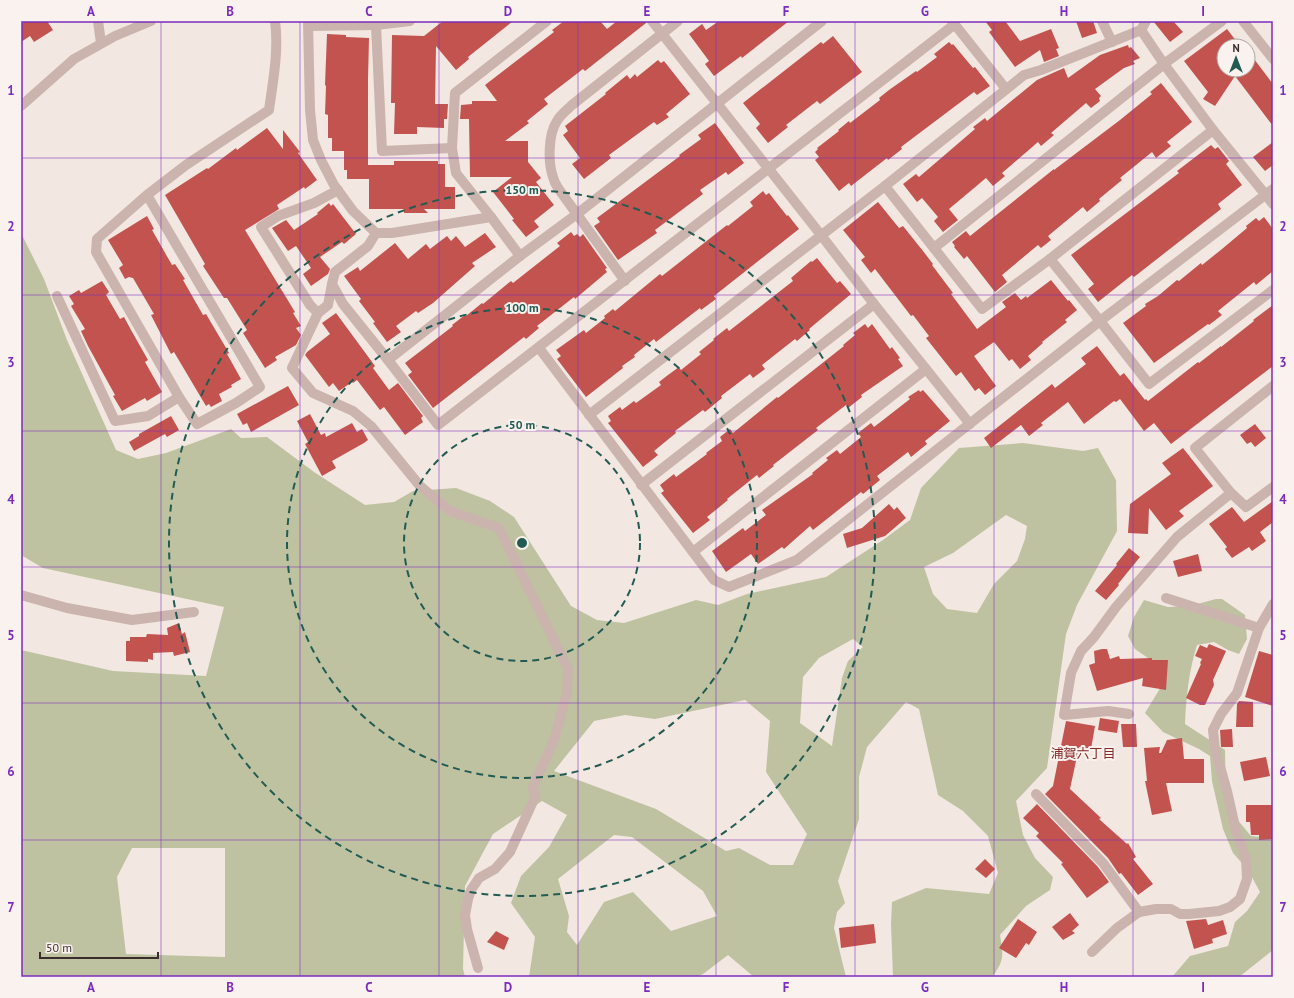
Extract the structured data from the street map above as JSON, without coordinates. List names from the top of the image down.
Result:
{
  "districts": ["浦賀六丁目"],
  "scale_bar": "50 m",
  "north": "top",
  "grid": {
    "columns": [
      "A",
      "B",
      "C",
      "D",
      "E",
      "F",
      "G",
      "H",
      "I"
    ],
    "rows": [
      "1",
      "2",
      "3",
      "4",
      "5",
      "6",
      "7"
    ]
  },
  "rings": ["150 m", "100 m", "50 m"]
}
